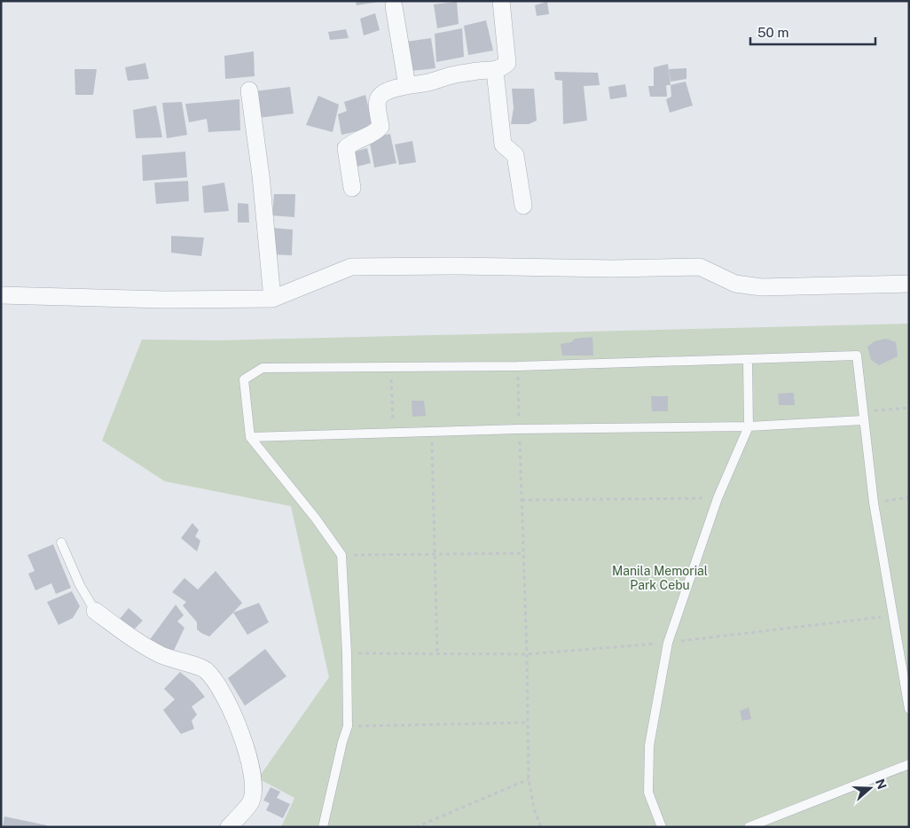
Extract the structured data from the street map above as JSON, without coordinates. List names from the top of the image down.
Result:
{
  "parks": ["Manila Memorial Park Cebu"],
  "scale_bar": "50 m",
  "north": "right"
}
